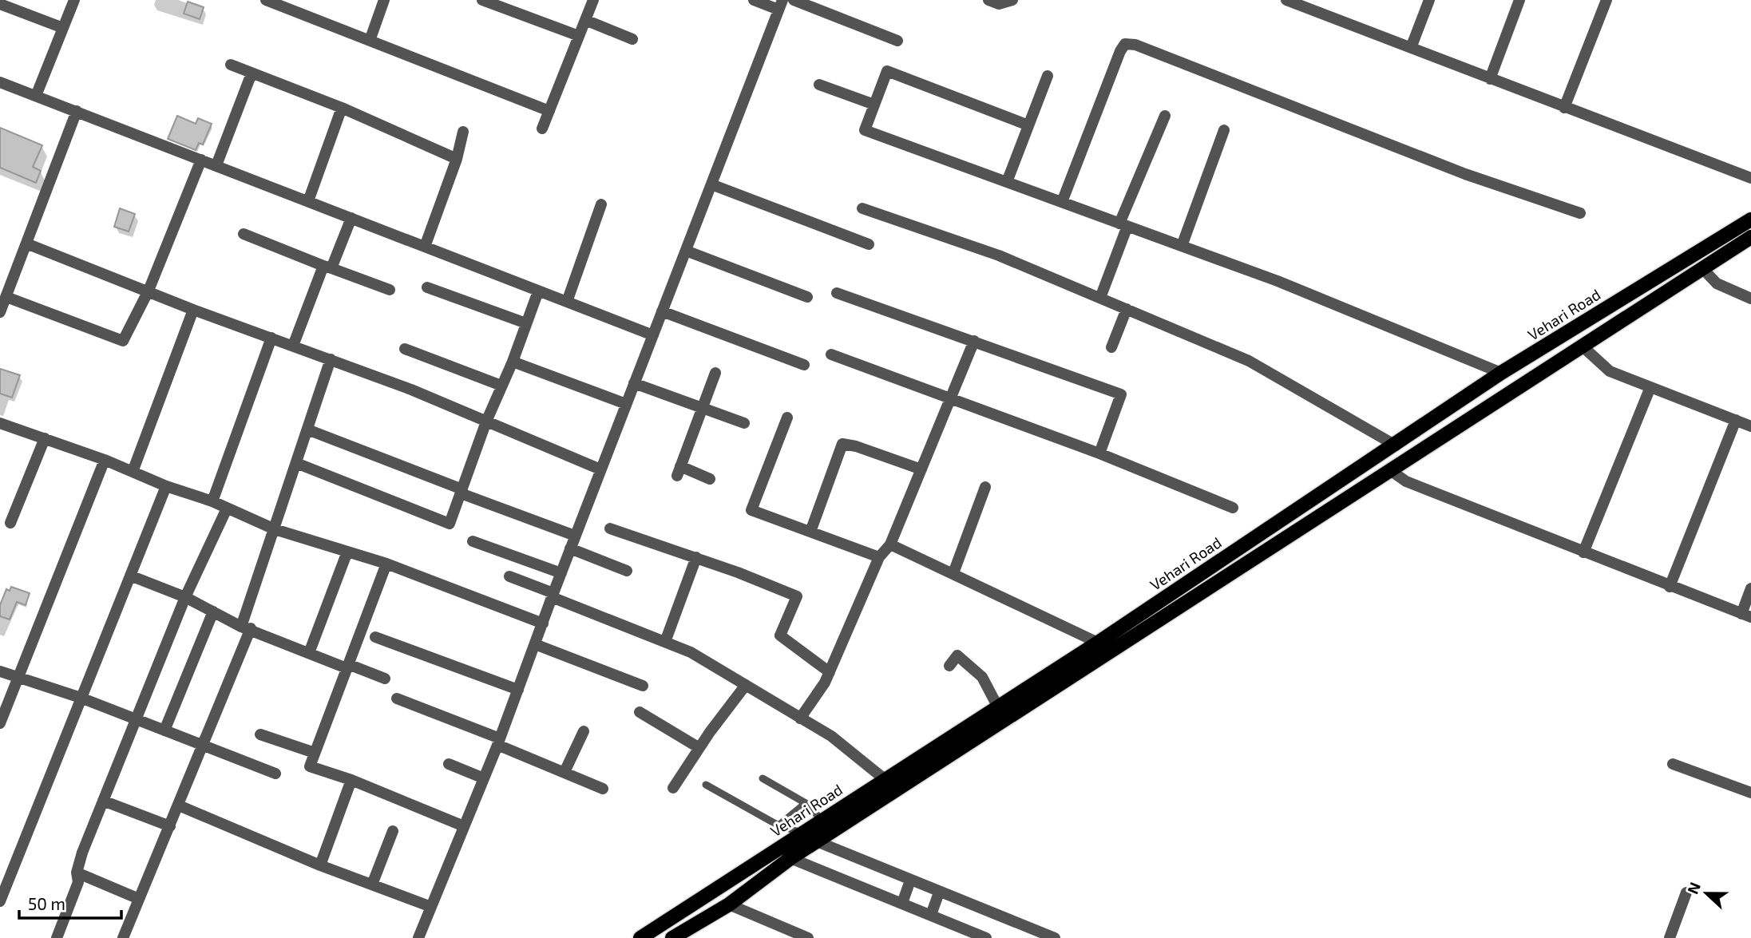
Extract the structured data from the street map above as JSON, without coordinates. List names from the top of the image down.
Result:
{
  "streets": {
    "main road": ["Vehari Road"]
  },
  "scale_bar": "50 m",
  "north": "left"
}
